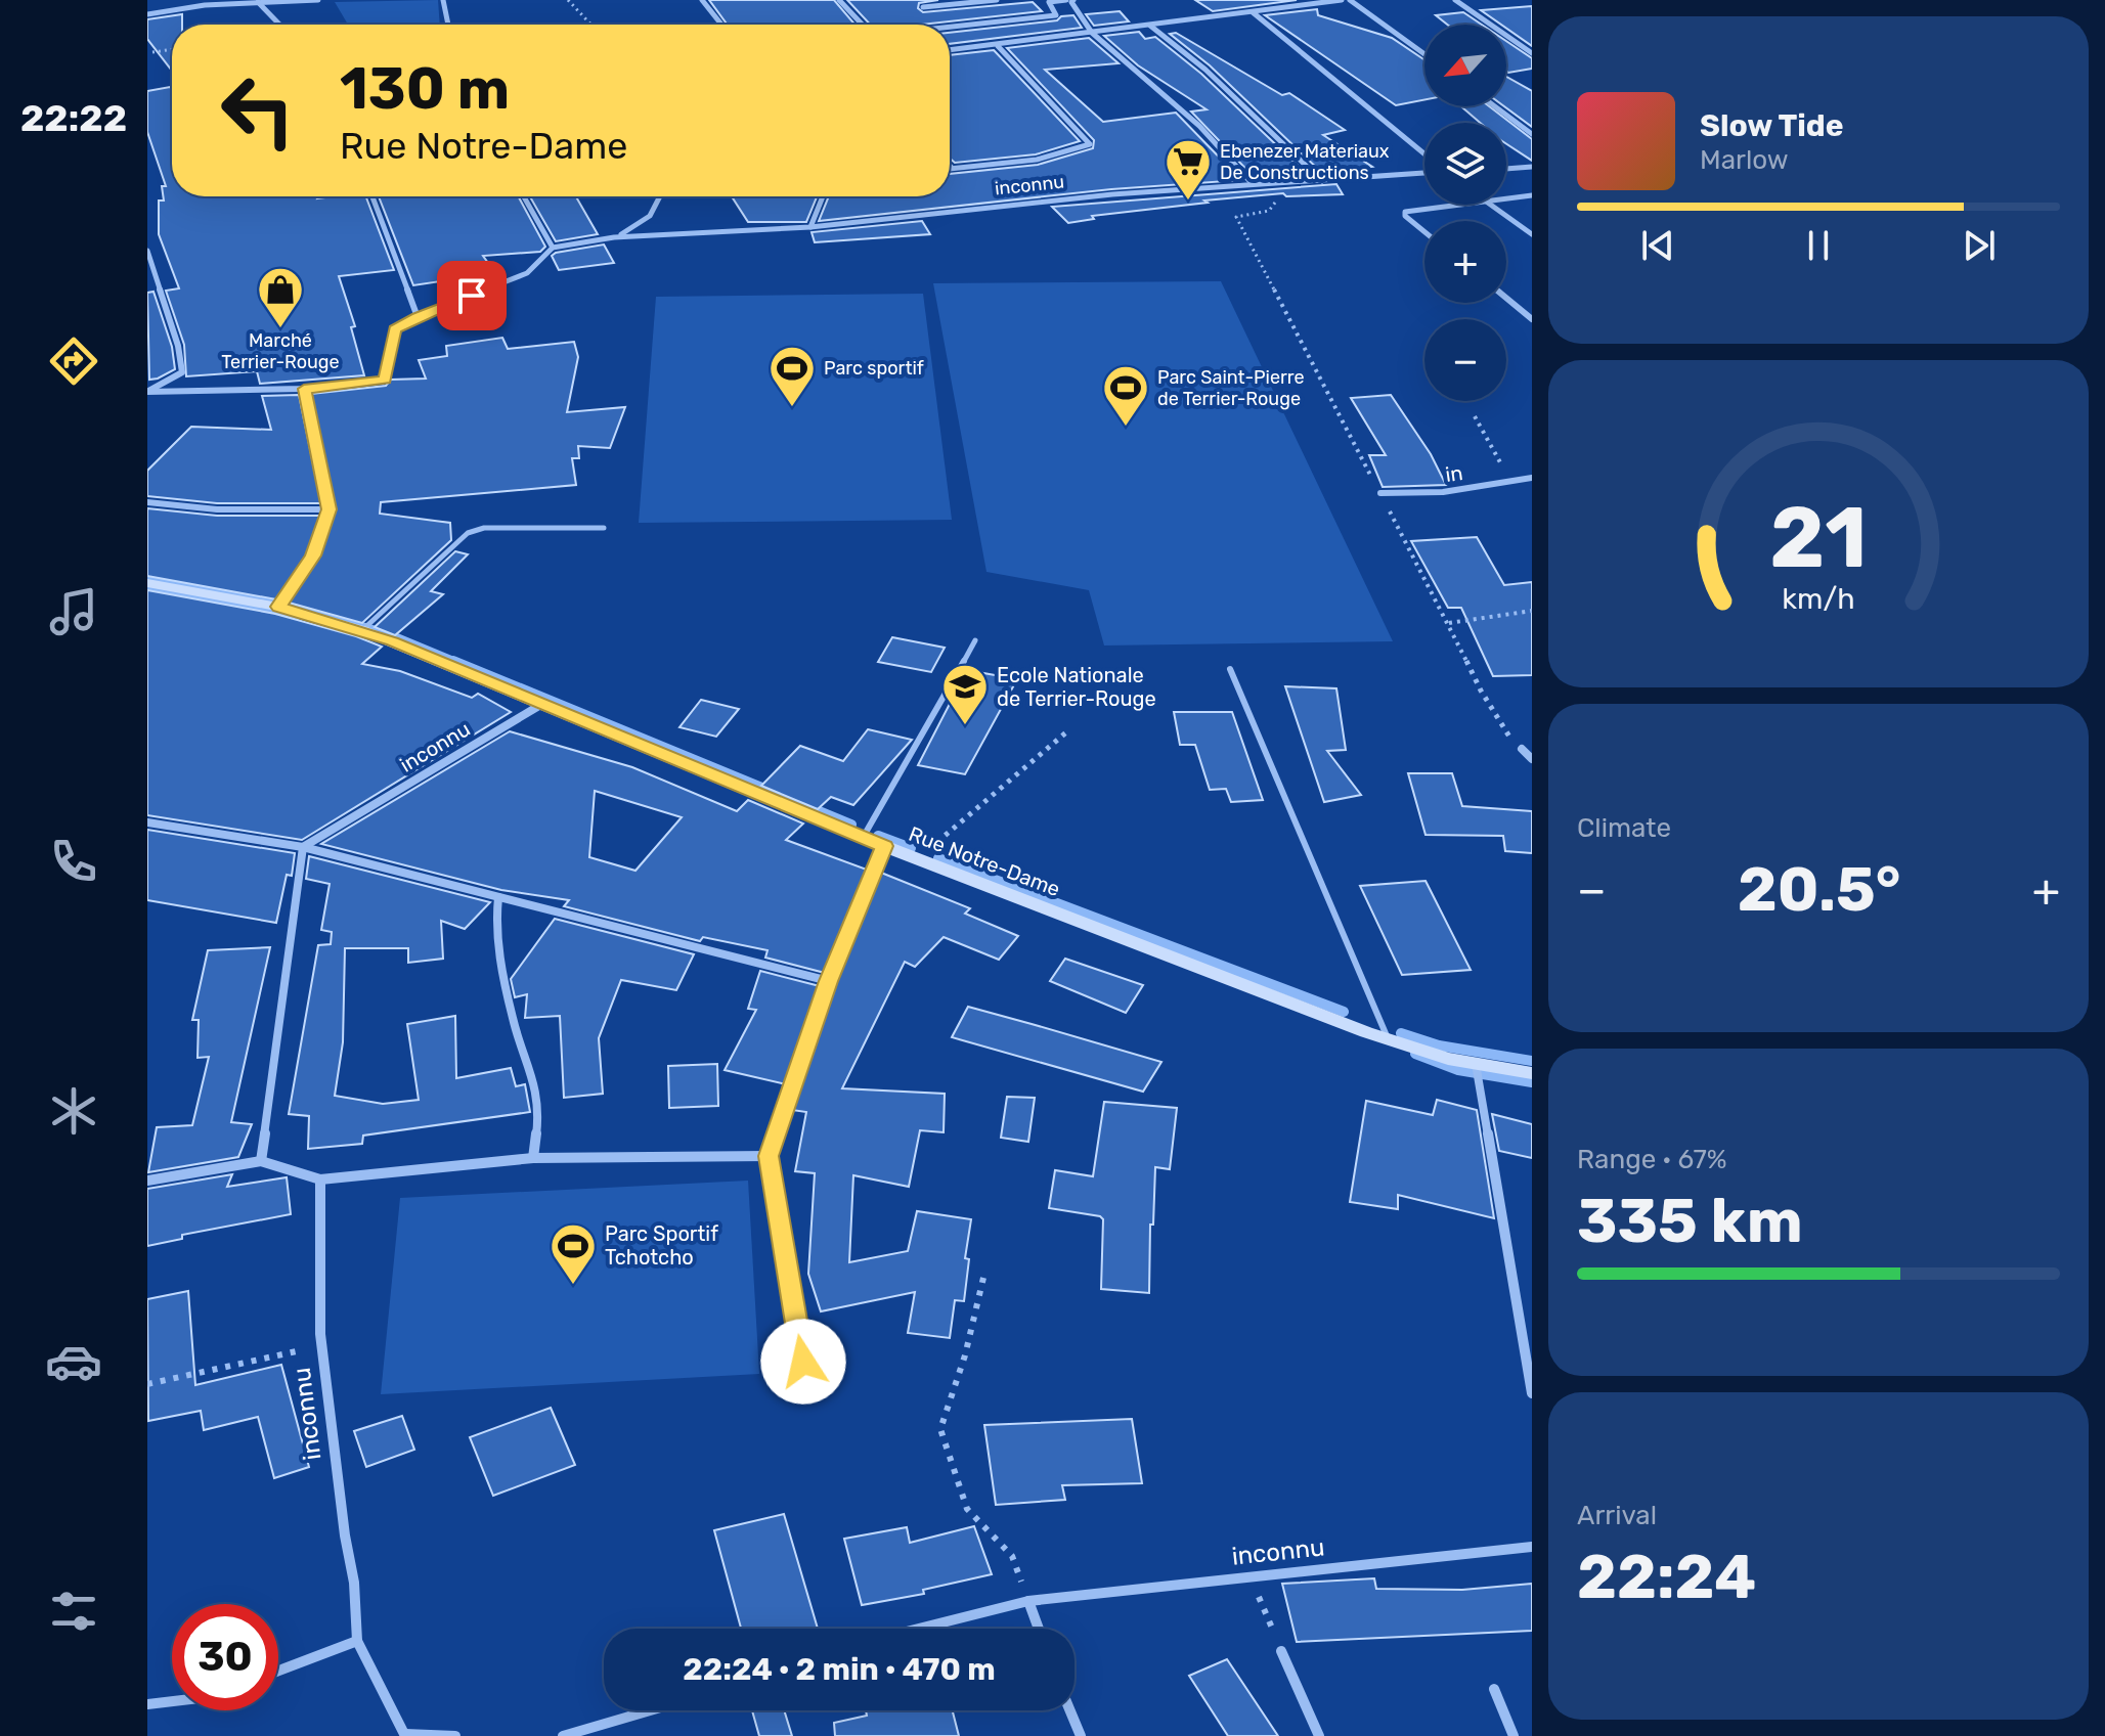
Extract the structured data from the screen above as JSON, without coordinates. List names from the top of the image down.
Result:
{
  "streets": {
    "street": ["inconnu", "in", "Rue Notre-Dame"]
  },
  "crossings": [
    ["inconnu", "Rue Notre-Dame"]
  ],
  "places": {
    "supermarket": ["Ebenezer Materiaux De Constructions"],
    "shop": ["Marché Terrier-Rouge"],
    "sports": ["Parc sportif", "Parc Saint-Pierre de Terrier-Rouge", "Parc Sportif Tchotcho"],
    "school or university": ["Ecole Nationale de Terrier-Rouge"]
  },
  "north": "bottom left",
  "page": {
    "tabs": "22:22",
    "map_buttons": ["+", "−"],
    "turn": ["130 m", "Rue Notre-Dame"],
    "song": ["Slow Tide", "Marlow"],
    "tile": [
      "Climate",
      ["Range · 67%", "335 km"],
      ["Arrival", "22:24"]
    ],
    "heat": ["−", "20.5°", "+"],
    "limit": "30",
    "trip": "22:24 · 2 min · 470 m",
    "gauge": ["21", "km/h"]
  }
}
